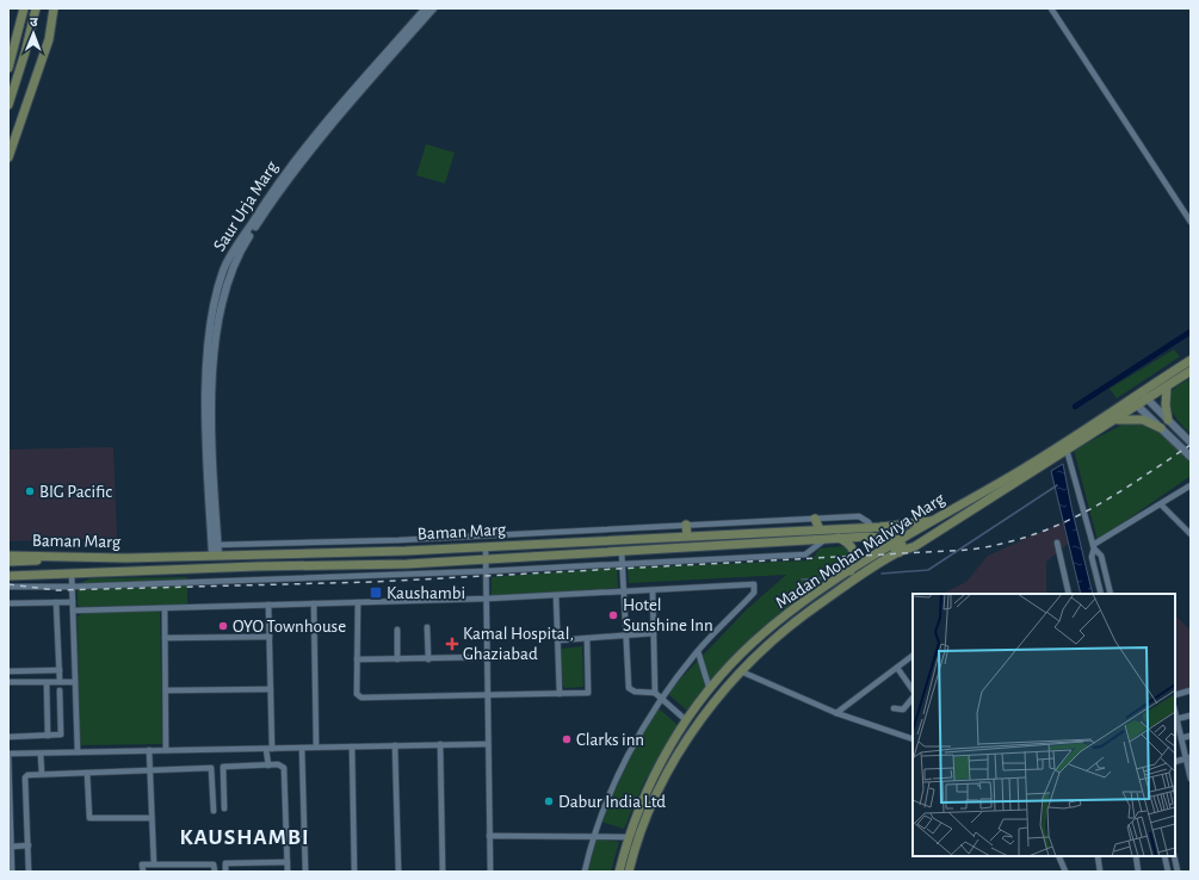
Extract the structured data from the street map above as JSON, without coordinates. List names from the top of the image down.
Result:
{
  "streets": {
    "main road": ["Baman Marg", "Madan Mohan Malviya Marg"],
    "street": ["Saur Urja Marg"]
  },
  "crossings": [
    ["Saur Urja Marg", "Baman Marg"],
    ["Baman Marg", "Madan Mohan Malviya Marg"]
  ],
  "districts": ["KAUSHAMBI"],
  "places": {
    "other": [
      "BIG Pacific",
      "Hotel Sunshine Inn",
      "OYO Townhouse",
      "Clarks inn",
      "Dabur India Ltd"
    ],
    "transit": ["Kaushambi"],
    "health": ["Kamal Hospital, Ghaziabad"]
  },
  "north": "top"
}
